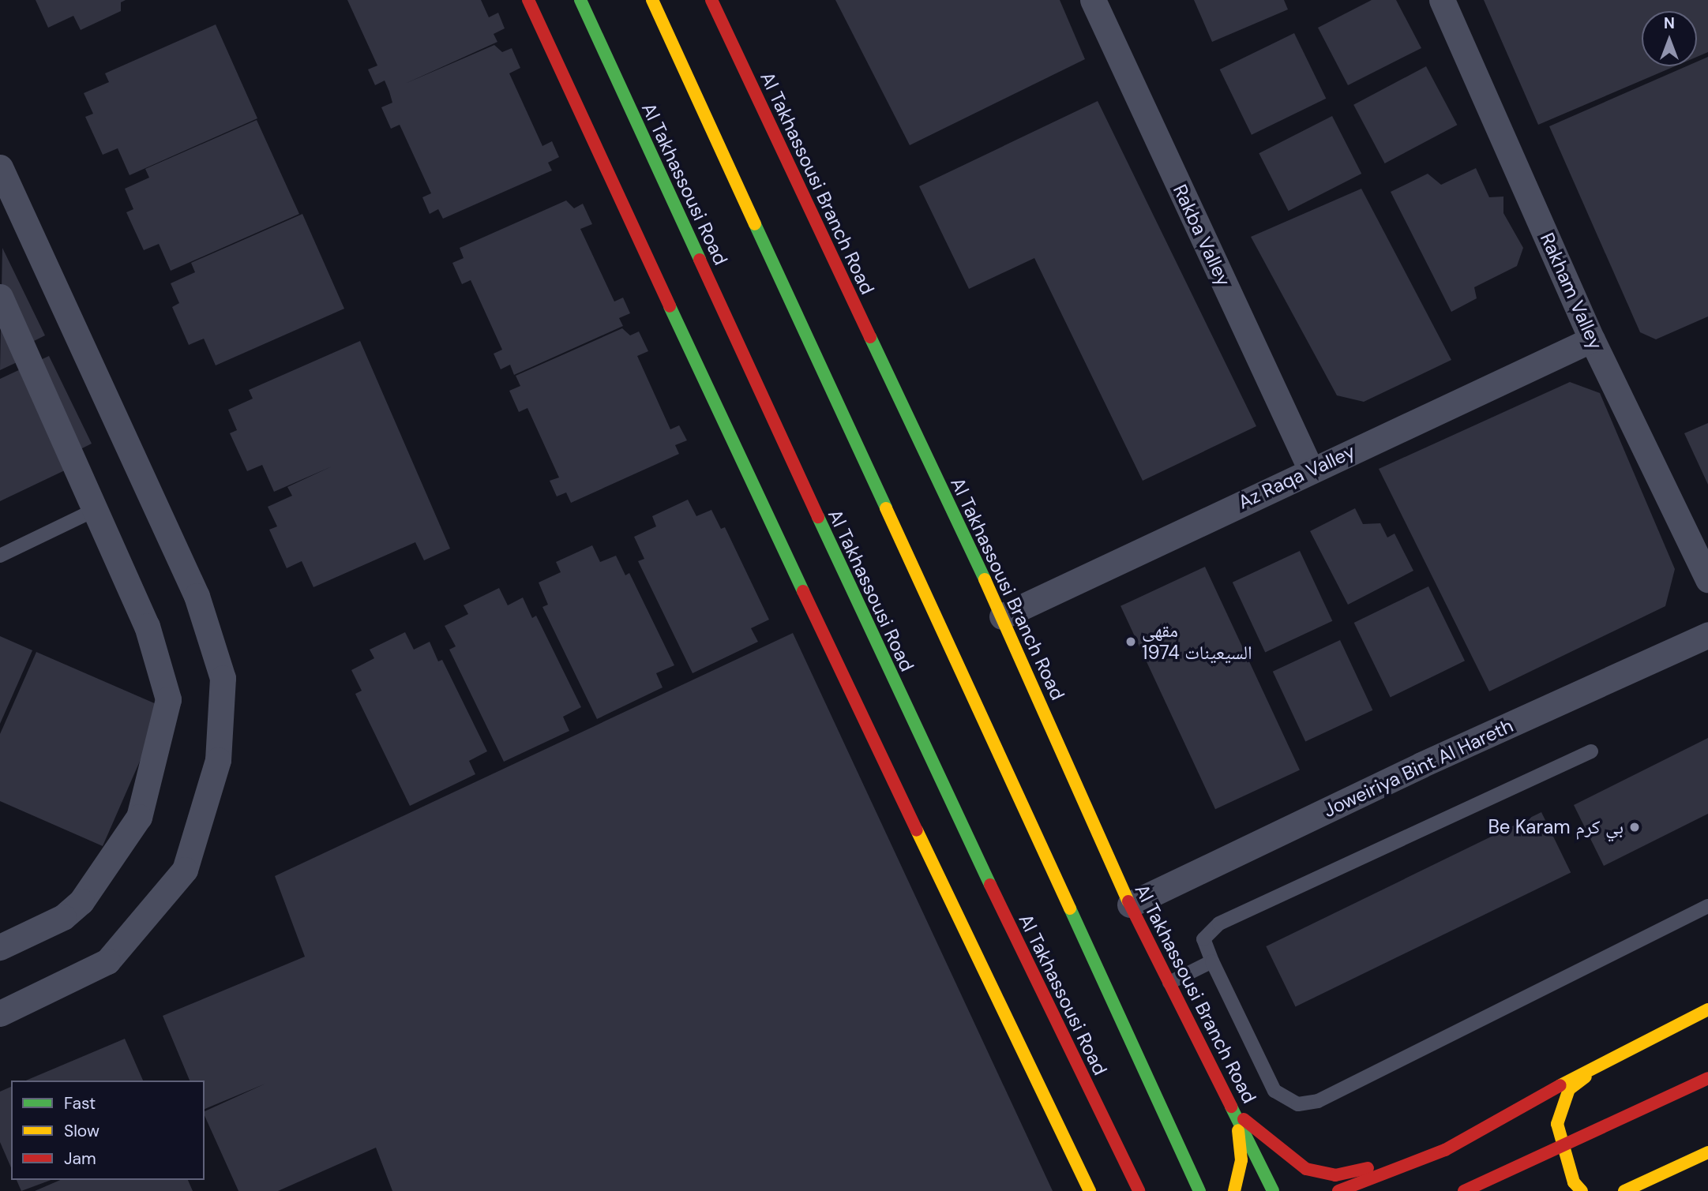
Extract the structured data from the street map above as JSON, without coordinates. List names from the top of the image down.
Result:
{
  "streets": {
    "main road": ["Al Takhassousi Branch Road", "Al Takhassousi Road"],
    "street": [
      "Rakba Valley",
      "Rakham Valley",
      "Az Raqa Valley",
      "Joweiriya Bint Al Hareth"
    ]
  },
  "crossings": [
    ["Al Takhassousi Branch Road", "Az Raqa Valley"],
    ["Al Takhassousi Branch Road", "Joweiriya Bint Al Hareth"],
    ["Rakba Valley", "Az Raqa Valley"],
    ["Rakham Valley", "Az Raqa Valley"]
  ],
  "places": ["مقهى السيعينات 1974", "Be Karam بي كرم"],
  "legend": ["Fast", "Slow", "Jam"],
  "north": "top"
}
